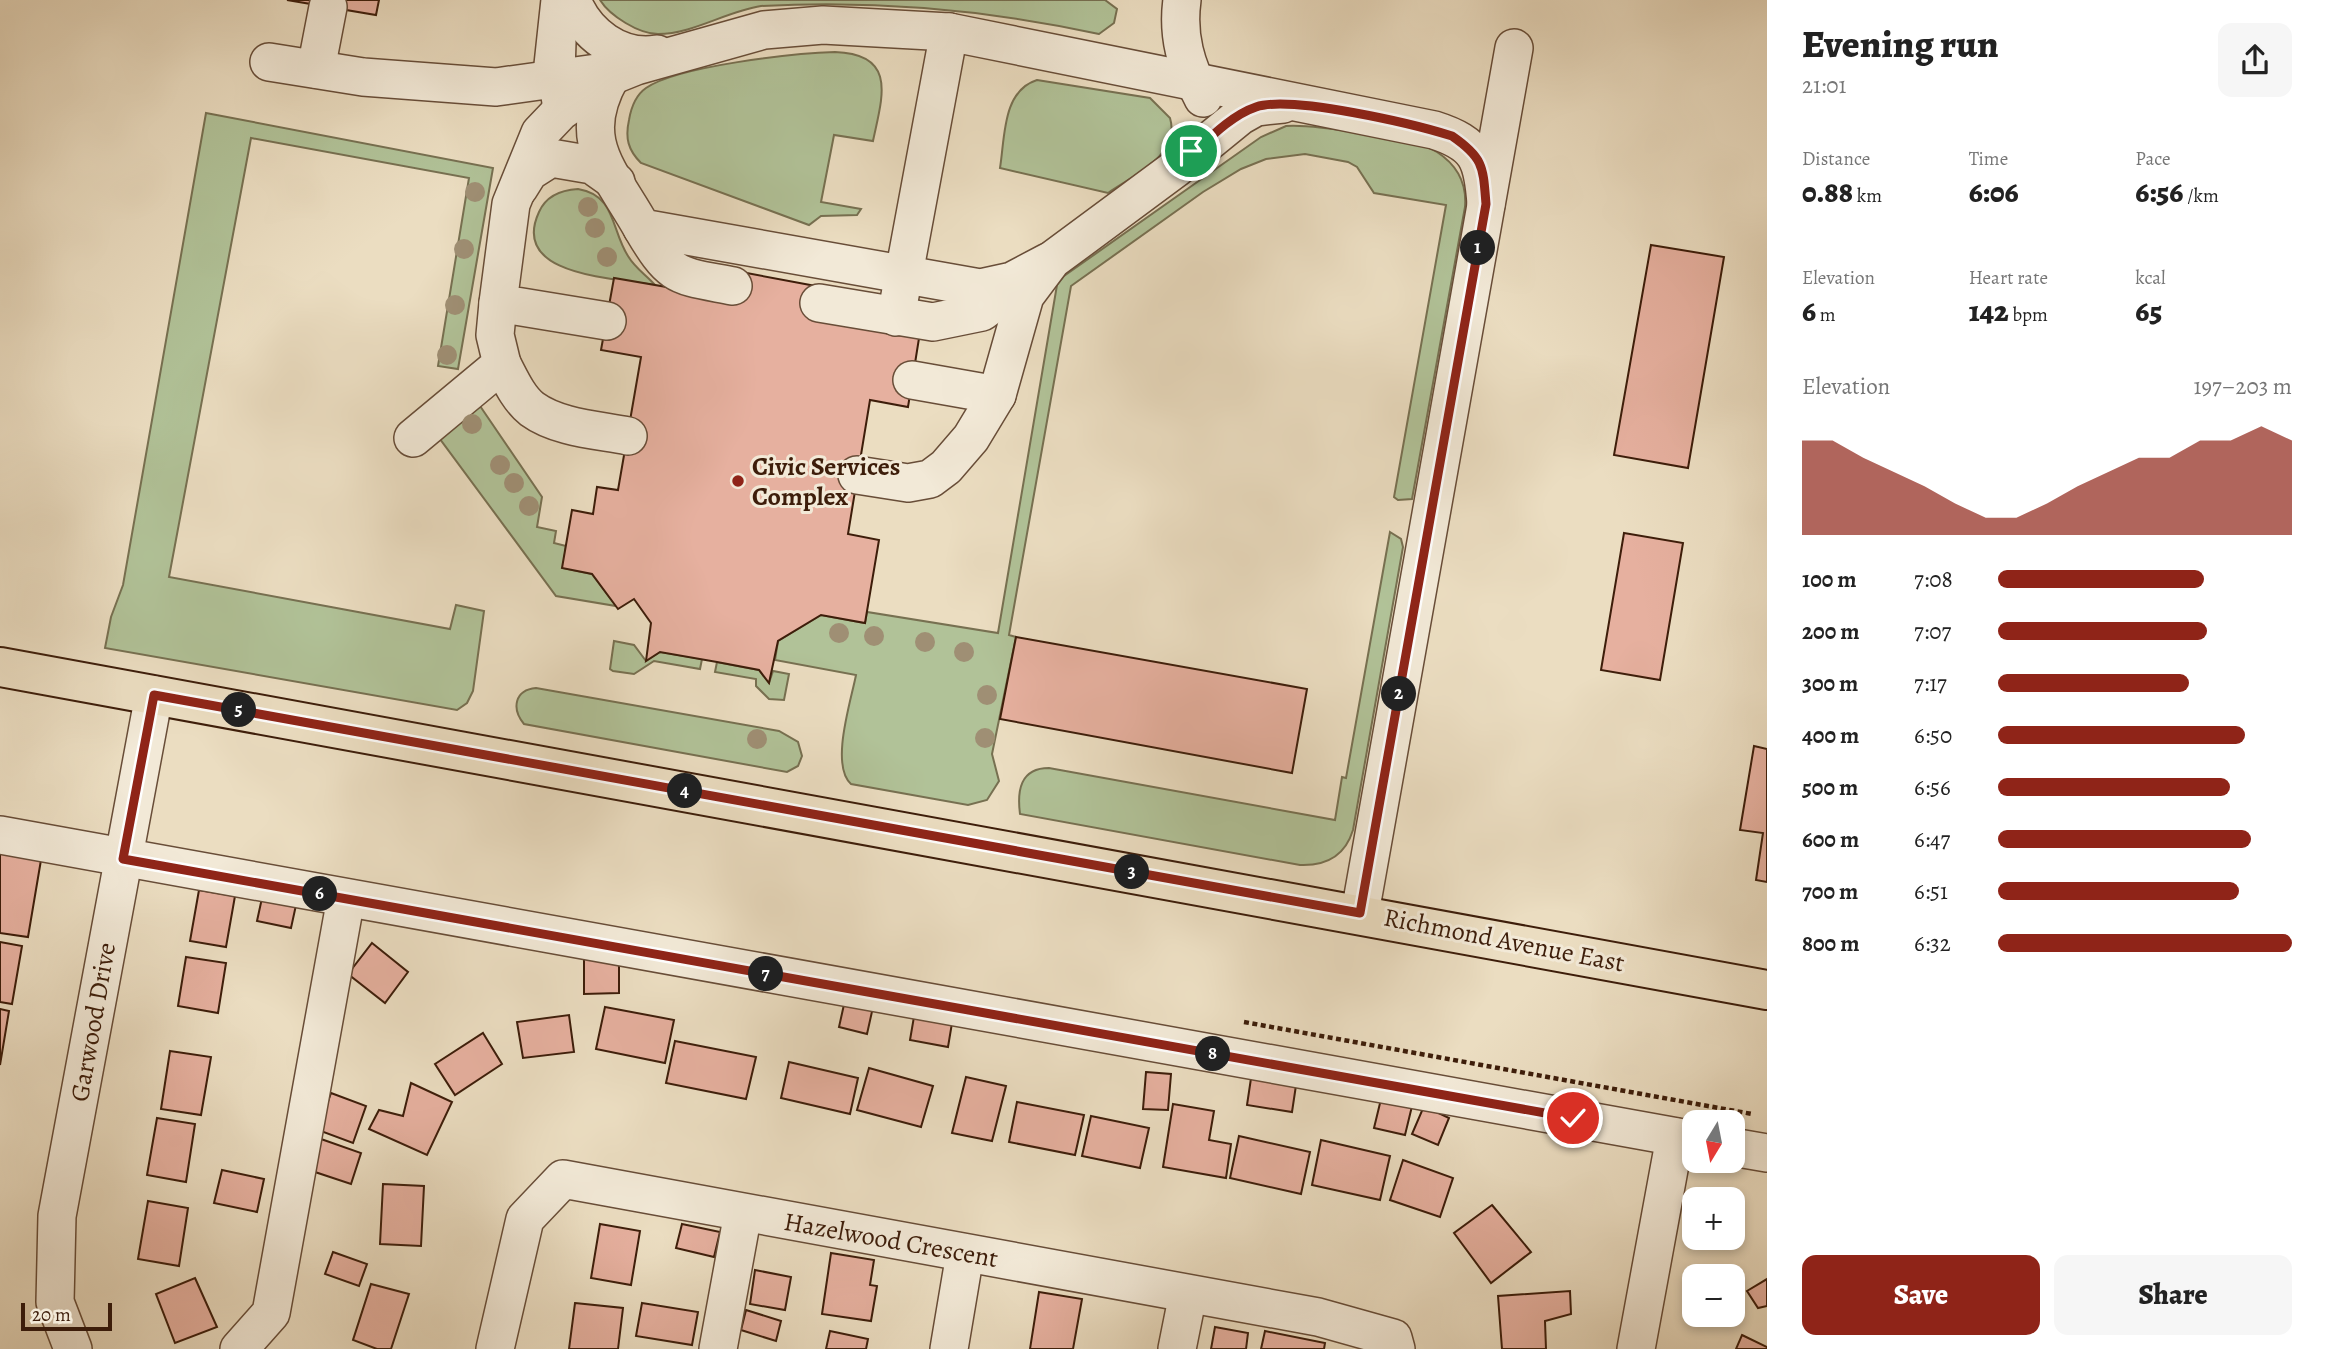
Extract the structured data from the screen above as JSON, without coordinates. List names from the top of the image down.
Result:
{
  "streets": {
    "main road": ["Richmond Avenue East"],
    "street": ["Garwood Drive", "Hazelwood Crescent"]
  },
  "crossings": [
    ["Richmond Avenue East", "Garwood Drive"]
  ],
  "places": ["Civic Services Complex"],
  "scale_bar": "20 m",
  "north": "bottom",
  "page": {
    "heading": ["Evening run", "21:01"],
    "stats": [
      ["Distance", "0.88 km"],
      ["Time", "6:06"],
      ["Pace", "6:56 /km"],
      ["Elevation", "6 m"],
      ["Heart rate", "142 bpm"],
      ["kcal", "65"]
    ],
    "pins": [
      "1",
      "2",
      "5",
      "4",
      "3",
      "6",
      "7",
      "8"
    ],
    "chart": ["Elevation", "197–203 m"],
    "list": [
      {
        "name": "100 m",
        "note": "7:08"
      },
      {
        "name": "200 m",
        "note": "7:07"
      },
      {
        "name": "300 m",
        "note": "7:17"
      },
      {
        "name": "400 m",
        "note": "6:50"
      },
      {
        "name": "500 m",
        "note": "6:56"
      },
      {
        "name": "600 m",
        "note": "6:47"
      },
      {
        "name": "700 m",
        "note": "6:51"
      },
      {
        "name": "800 m",
        "note": "6:32"
      }
    ],
    "map_buttons": ["+", "−"],
    "buttons": ["Save", "Share"],
    "scale": "20 m"
  }
}
